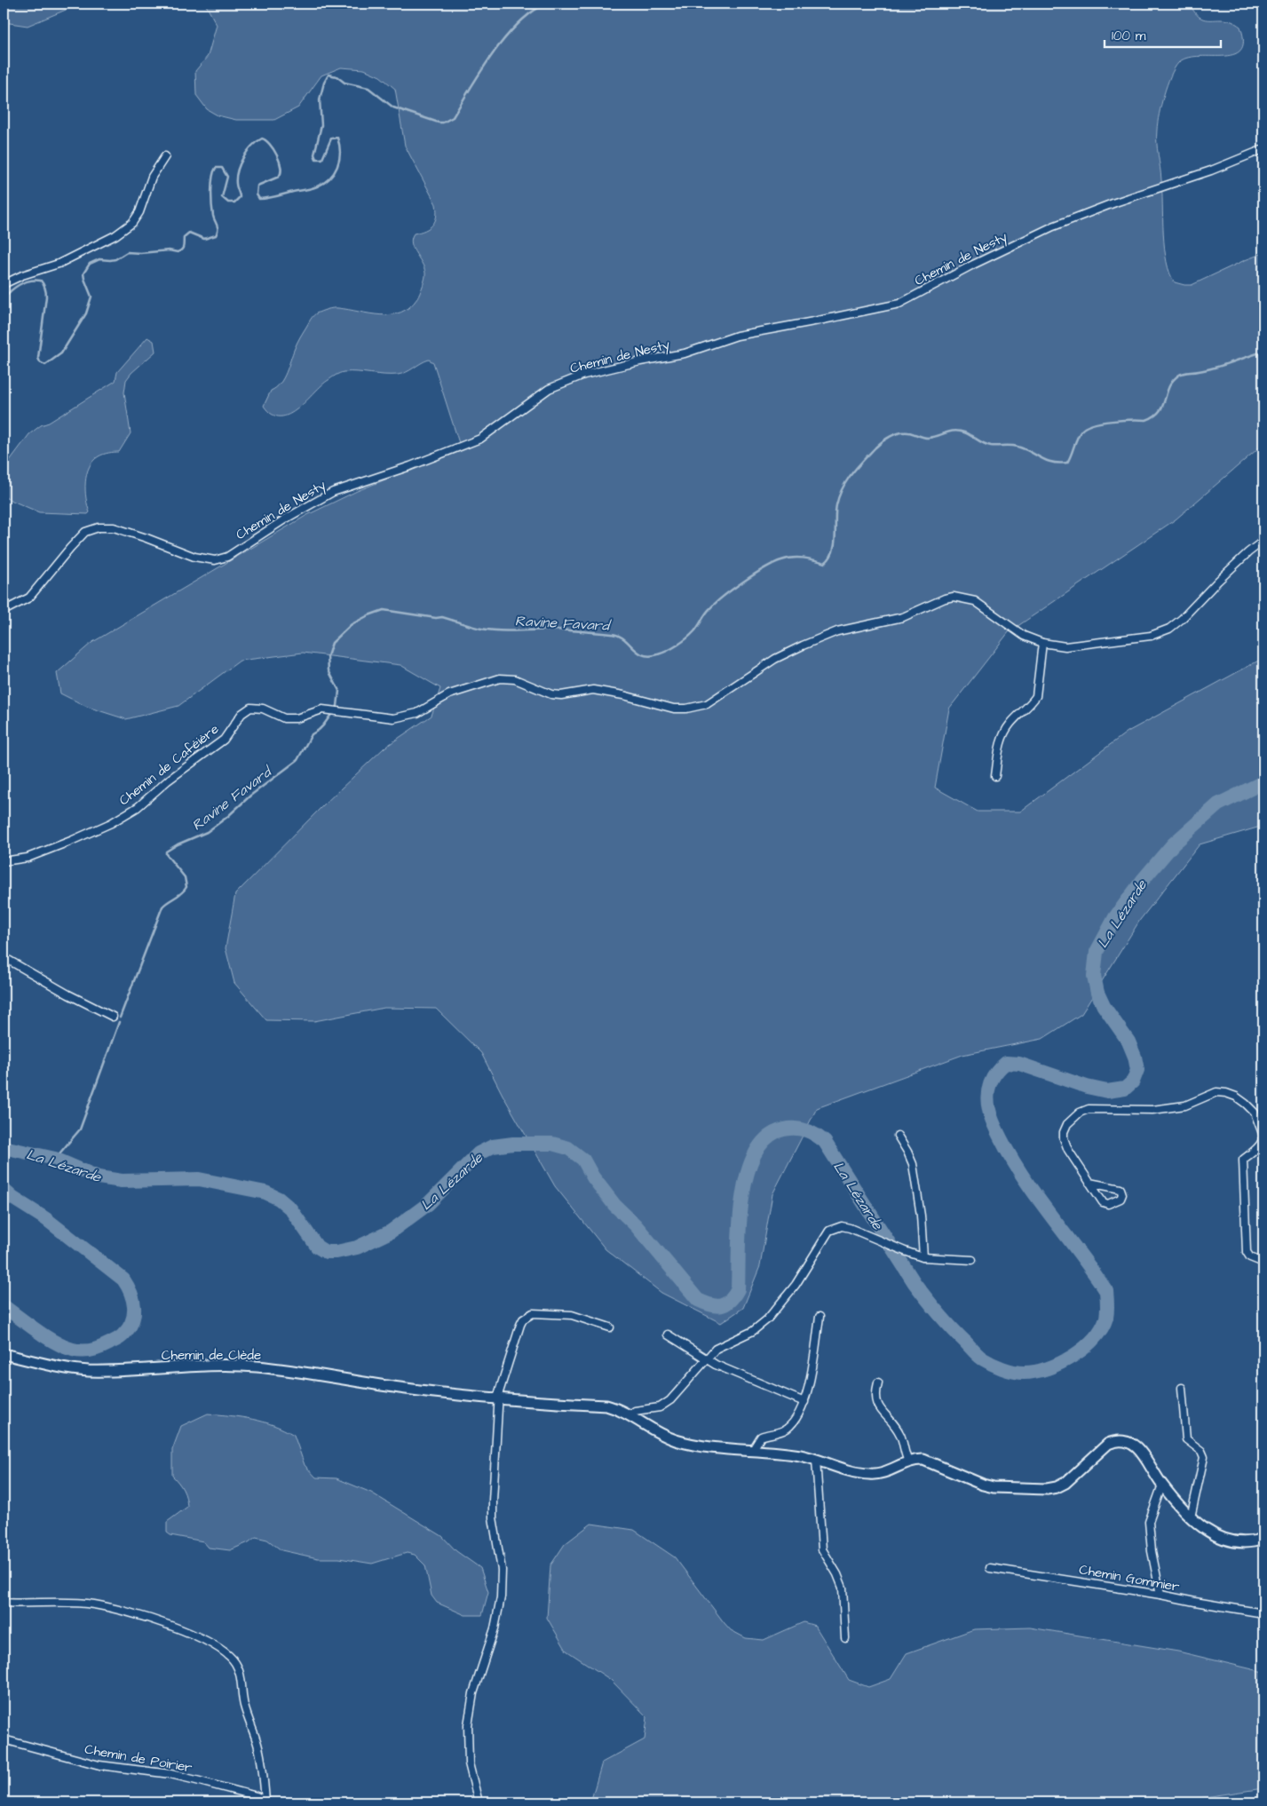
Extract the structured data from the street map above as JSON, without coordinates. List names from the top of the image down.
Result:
{
  "streets": {
    "main road": ["Chemin de Clède"],
    "street": [
      "Chemin de Nesty",
      "Chemin de Caféière",
      "Chemin Gommier",
      "Chemin de Poirier"
    ]
  },
  "water": ["Ravine Favard", "La Lézarde"],
  "scale_bar": "100 m"
}
